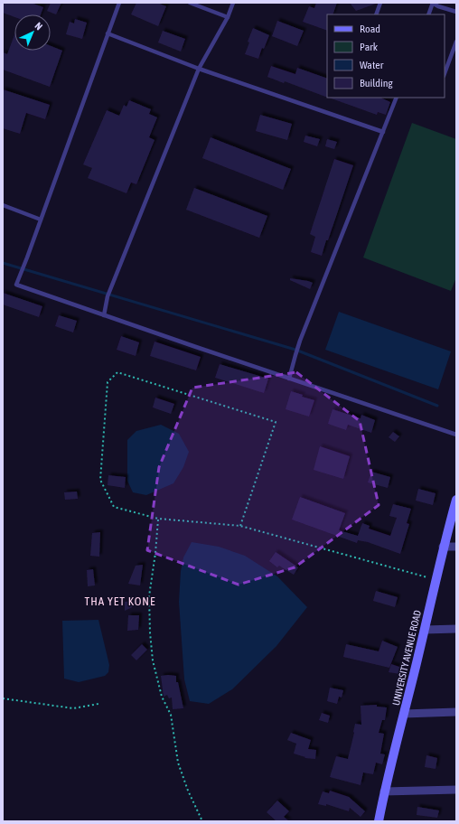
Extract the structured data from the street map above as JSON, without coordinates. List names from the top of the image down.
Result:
{
  "streets": {
    "main road": ["UNIVERSITY AVENUE ROAD"]
  },
  "districts": ["THA YET KONE"],
  "legend": [
    "Road",
    "Park",
    "Water",
    "Building"
  ],
  "north": "top right"
}
